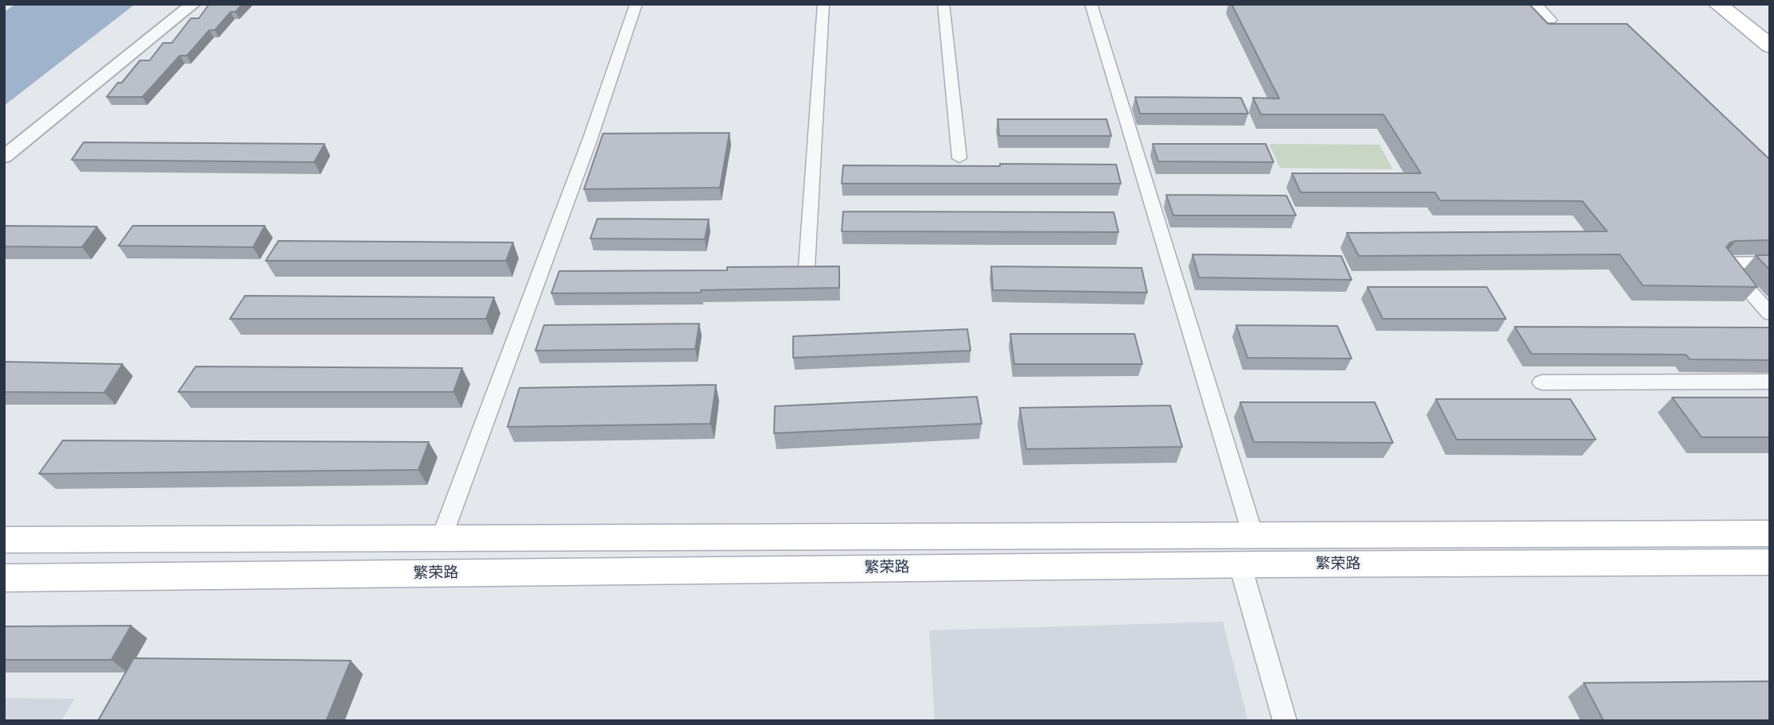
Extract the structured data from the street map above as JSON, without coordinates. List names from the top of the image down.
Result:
{
  "streets": {
    "main road": ["繁荣路"]
  }
}
